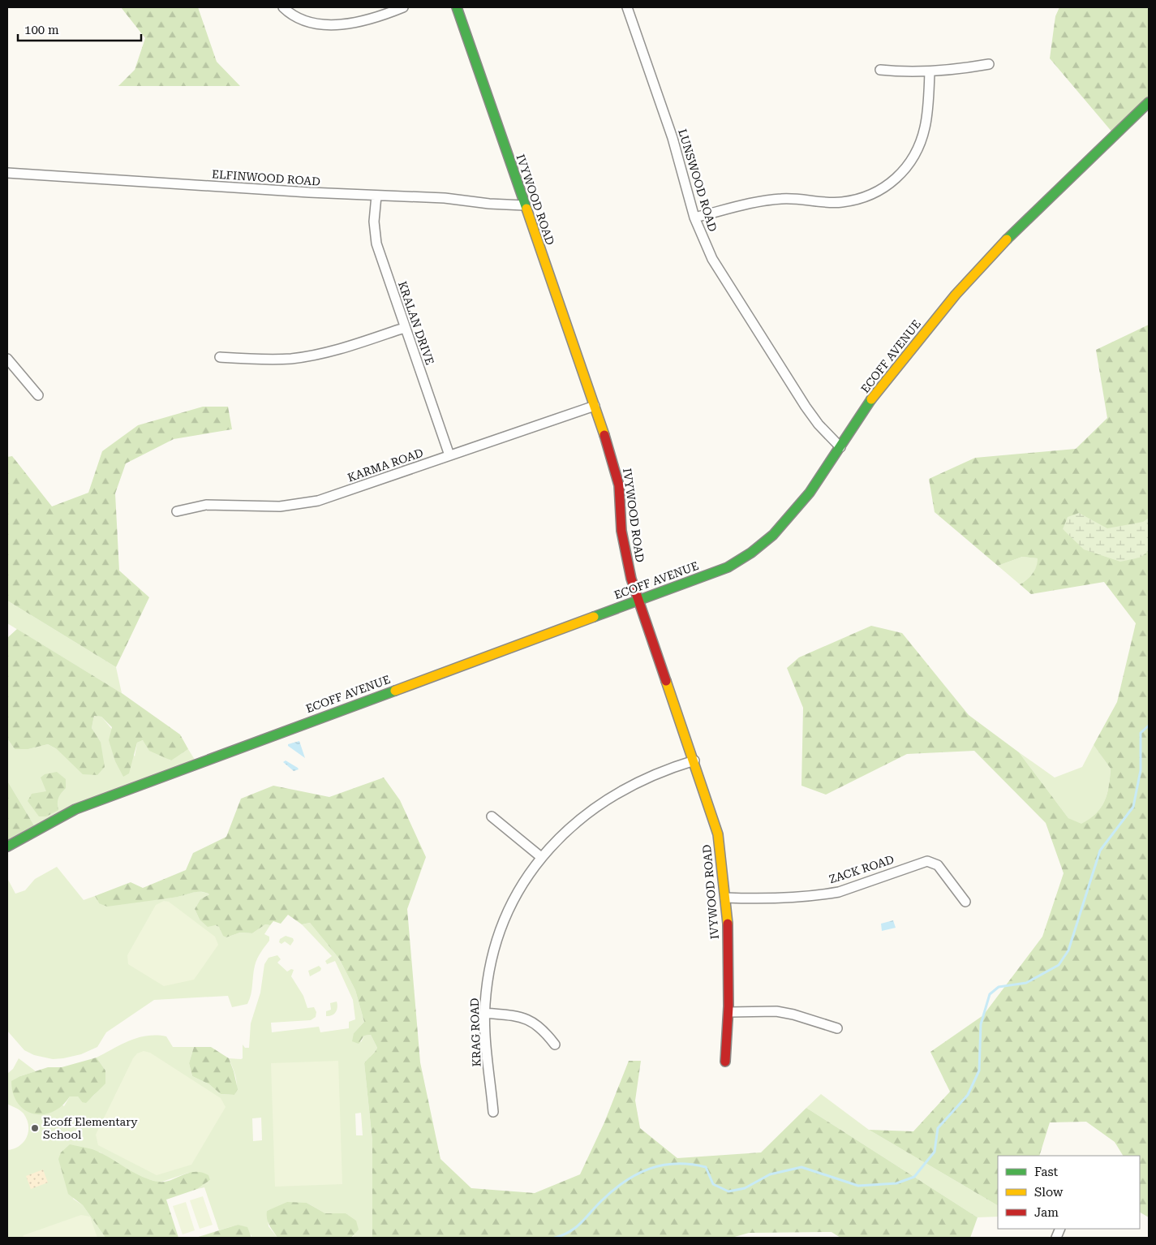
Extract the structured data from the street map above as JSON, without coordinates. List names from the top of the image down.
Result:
{
  "streets": {
    "street": [
      "ELFINWOOD ROAD",
      "LUNSWOOD ROAD",
      "IVYWOOD ROAD",
      "KRALAN DRIVE",
      "ECOFF AVENUE",
      "KARMA ROAD",
      "ZACK ROAD",
      "KRAG ROAD"
    ]
  },
  "crossings": [
    ["ELFINWOOD ROAD", "IVYWOOD ROAD"],
    ["ELFINWOOD ROAD", "KRALAN DRIVE"],
    ["LUNSWOOD ROAD", "ECOFF AVENUE"],
    ["IVYWOOD ROAD", "ECOFF AVENUE"],
    ["IVYWOOD ROAD", "KARMA ROAD"],
    ["IVYWOOD ROAD", "ZACK ROAD"],
    ["IVYWOOD ROAD", "KRAG ROAD"],
    ["KRALAN DRIVE", "KARMA ROAD"]
  ],
  "places": ["Ecoff Elementary School"],
  "legend": ["Fast", "Slow", "Jam"],
  "scale_bar": "100 m"
}
